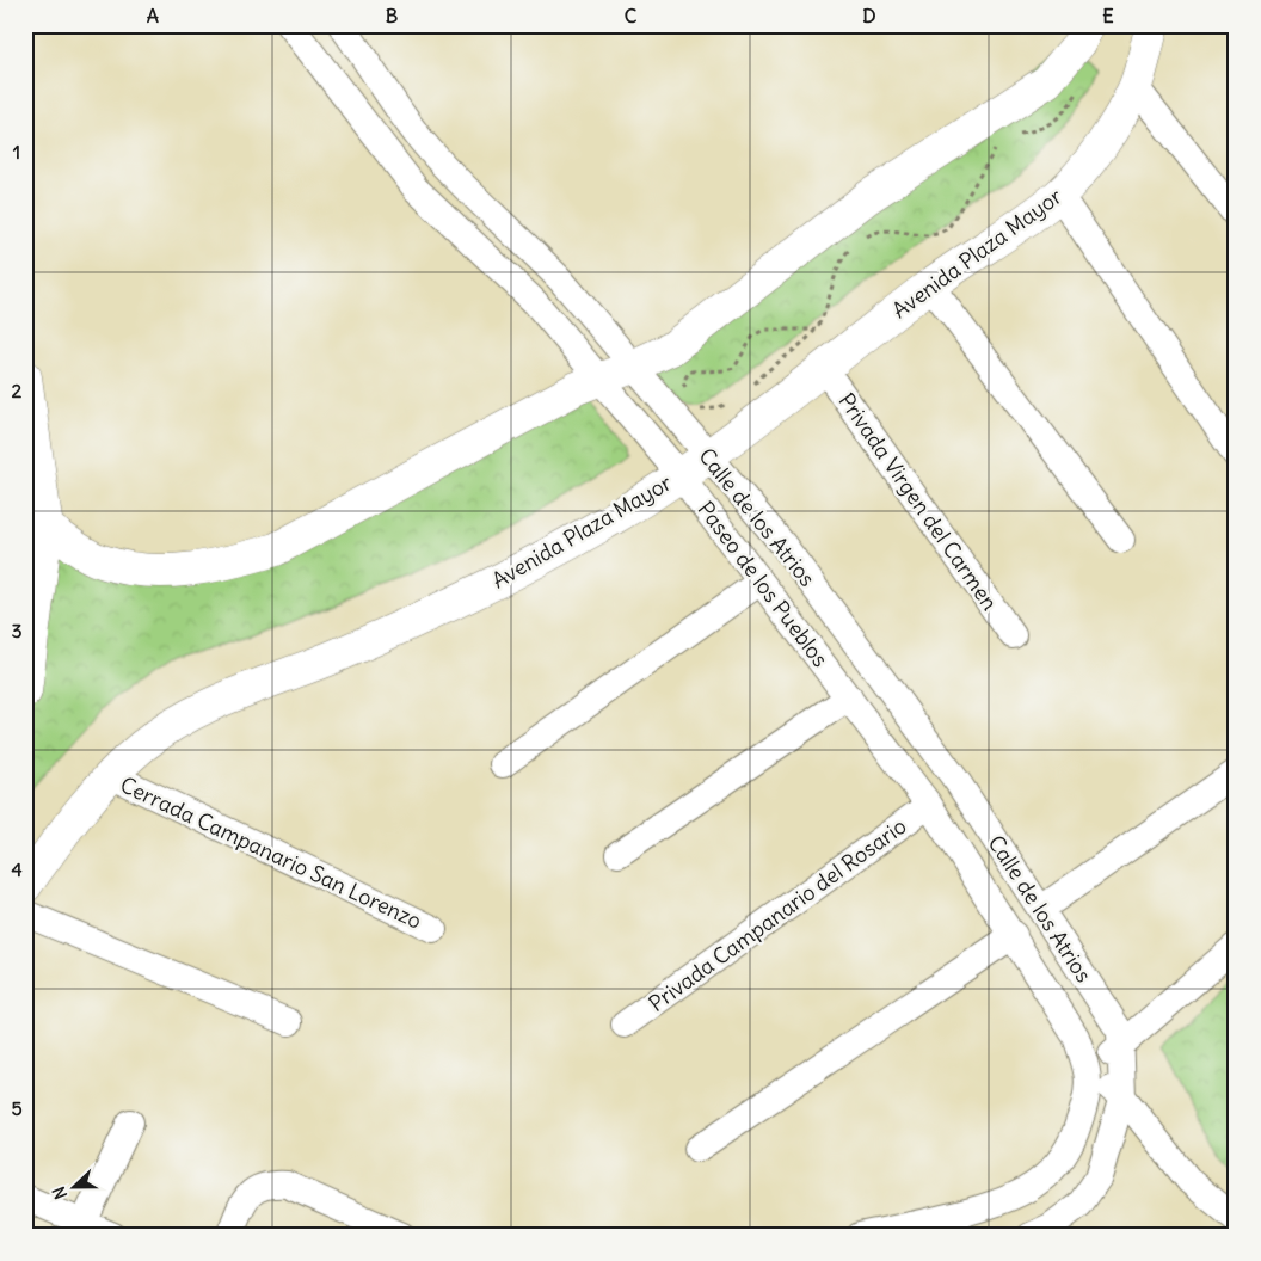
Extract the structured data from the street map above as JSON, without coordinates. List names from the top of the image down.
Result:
{
  "streets": {
    "street": [
      "Avenida Plaza Mayor",
      "Privada Virgen del Carmen",
      "Calle de los Atrios",
      "Paseo de los Pueblos",
      "Cerrada Campanario San Lorenzo",
      "Privada Campanario del Rosario"
    ]
  },
  "crossings": [
    ["Avenida Plaza Mayor", "Privada Virgen del Carmen"],
    ["Avenida Plaza Mayor", "Calle de los Atrios"],
    ["Avenida Plaza Mayor", "Paseo de los Pueblos"],
    ["Avenida Plaza Mayor", "Cerrada Campanario San Lorenzo"],
    ["Paseo de los Pueblos", "Privada Campanario del Rosario"]
  ],
  "north": "left",
  "grid": {
    "columns": [
      "A",
      "B",
      "C",
      "D",
      "E"
    ],
    "rows": [
      "1",
      "2",
      "3",
      "4",
      "5"
    ]
  }
}
